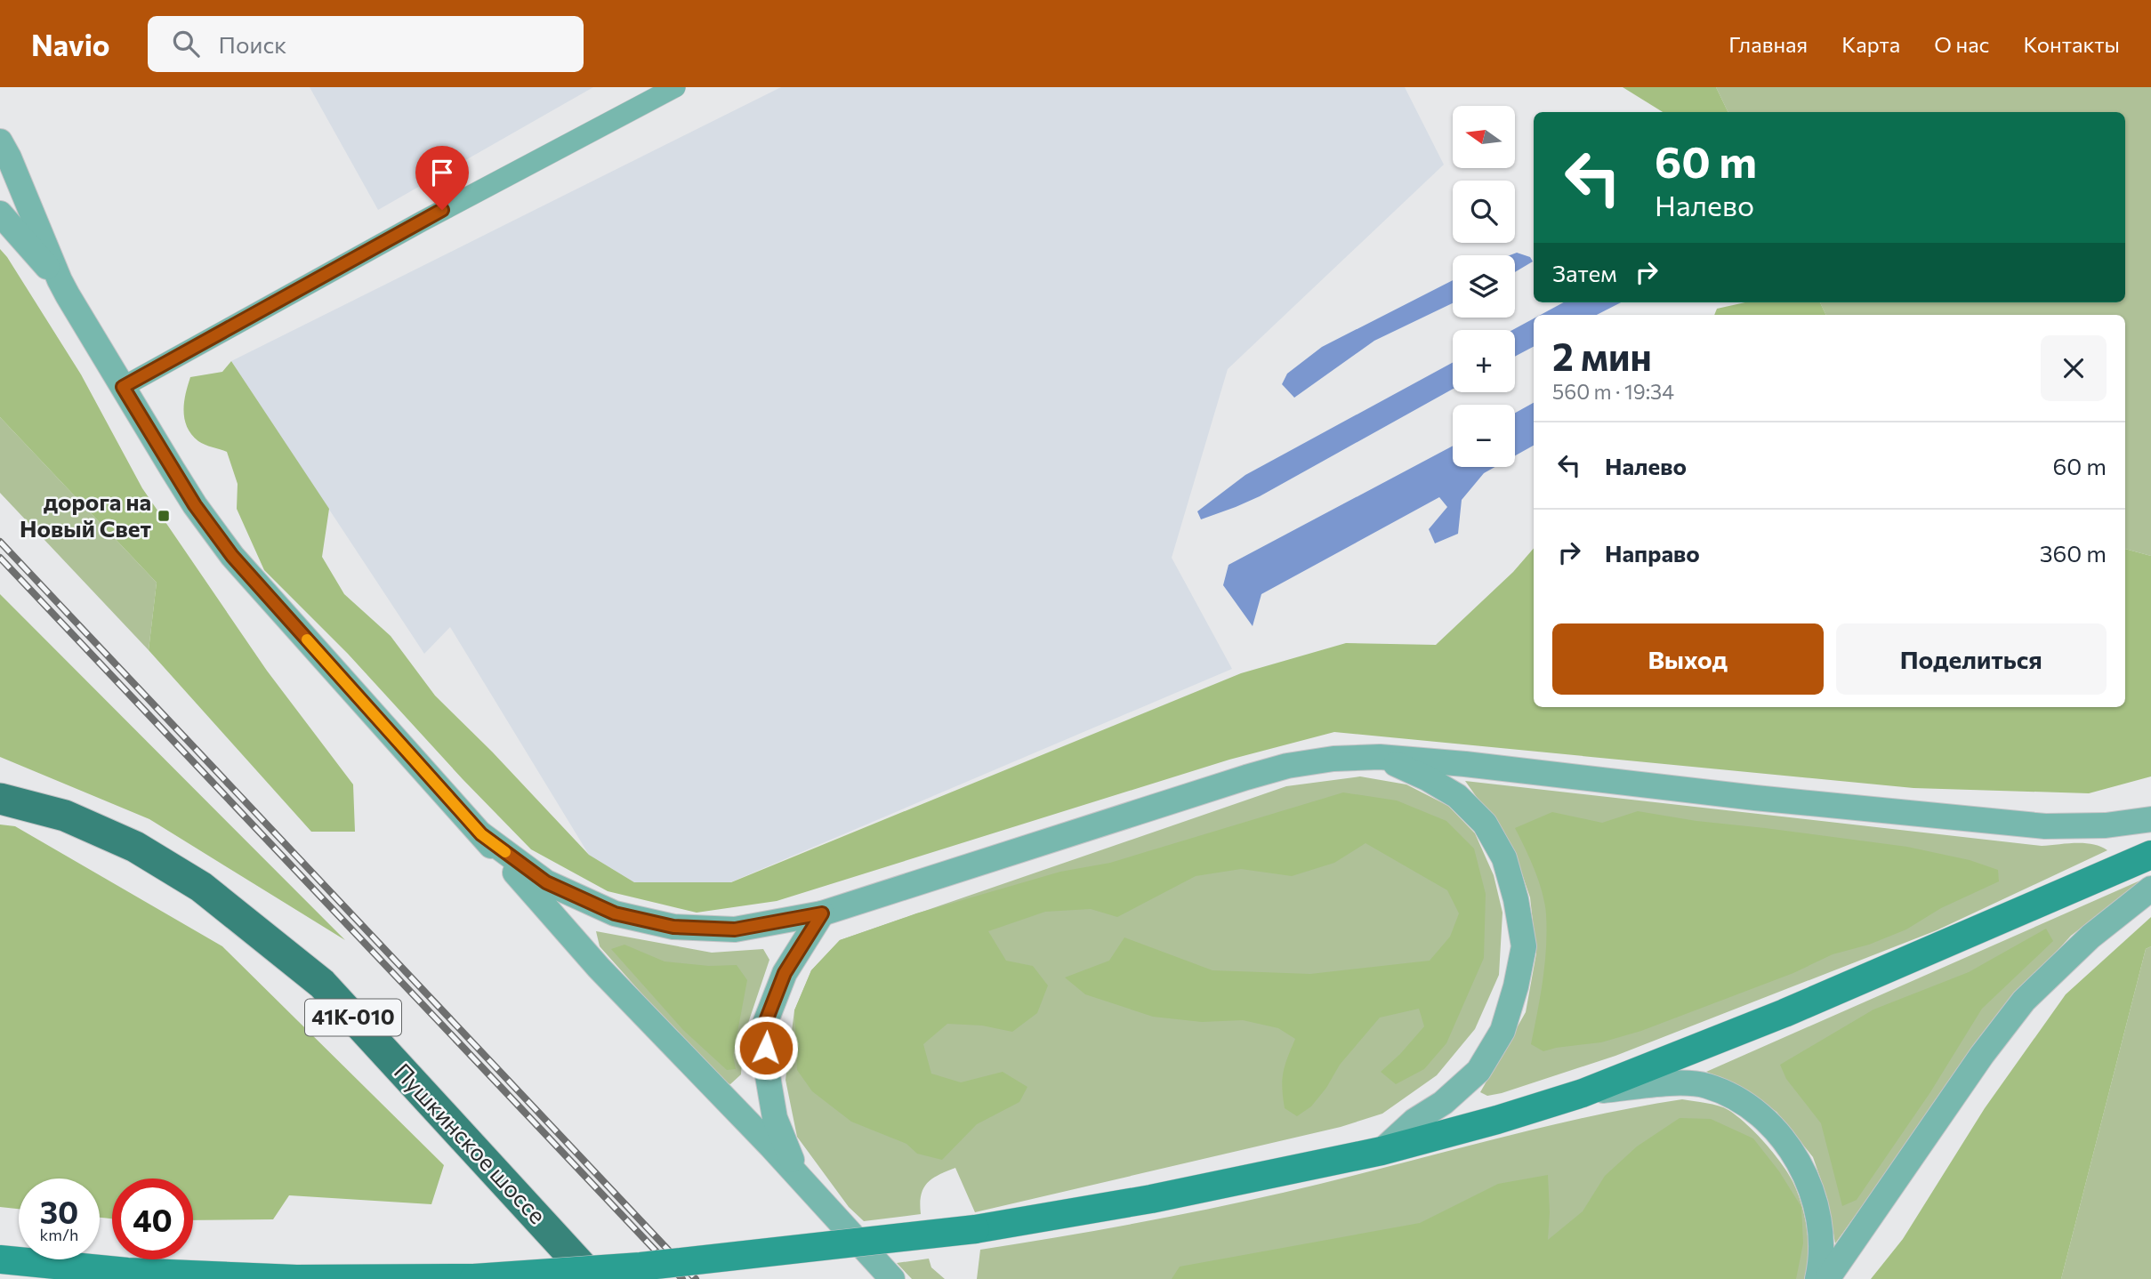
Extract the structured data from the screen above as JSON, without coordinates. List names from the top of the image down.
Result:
{
  "streets": {
    "main road": ["41К-010", "Пушкинское шоссе"]
  },
  "places": {
    "transit": ["дорога на Новый Свет"]
  },
  "north": "left",
  "page": {
    "header": "Navio",
    "search": "Поиск",
    "nav": [
      "Главная",
      "Карта",
      "О нас",
      "Контакты"
    ],
    "map_buttons": ["+", "−"],
    "turn": ["60 m", "Налево"],
    "then": "Затем",
    "heading": ["2 мин", "560 m · 19:34"],
    "list": [
      {
        "name": "Налево",
        "value": "60 m"
      },
      {
        "name": "Направо",
        "value": "360 m"
      }
    ],
    "buttons": ["Выход", "Поделиться"],
    "speed": "30 km/h",
    "limit": "40"
  }
}
